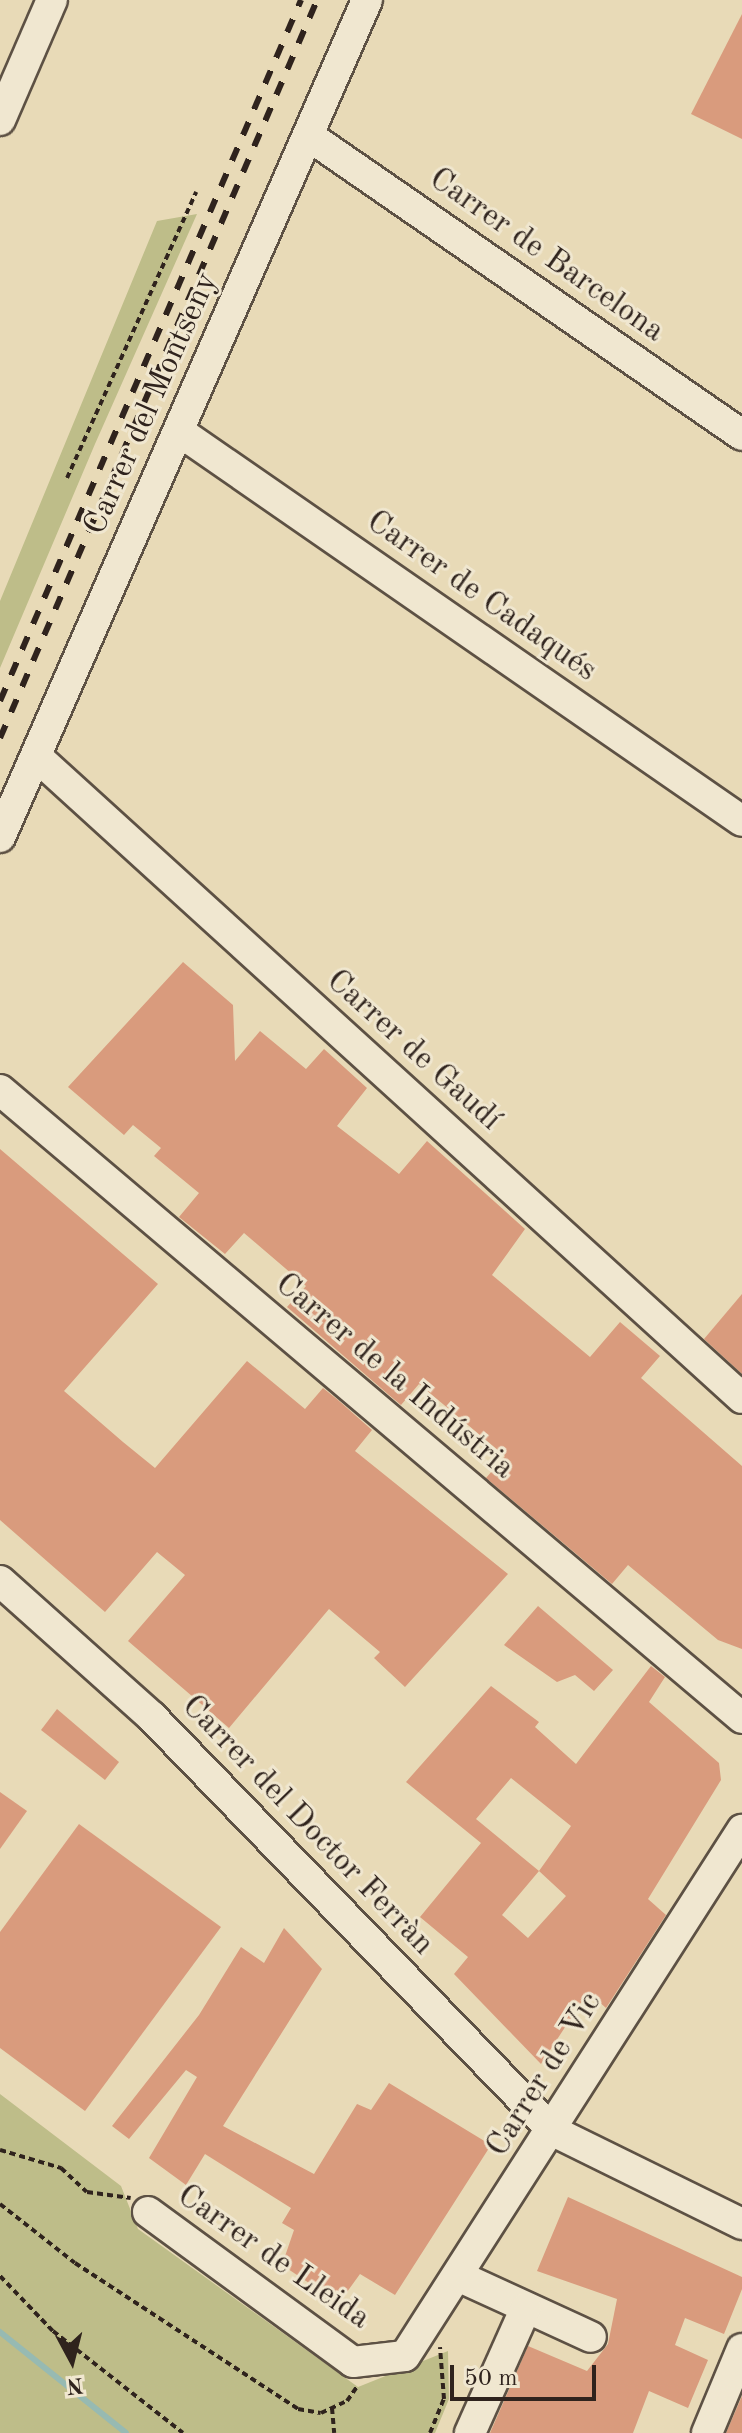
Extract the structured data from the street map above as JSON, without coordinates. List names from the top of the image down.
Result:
{
  "streets": {
    "street": [
      "Carrer de Barcelona",
      "Carrer del Montseny",
      "Carrer de Cadaqués",
      "Carrer de Gaudí",
      "Carrer de la Indústria",
      "Carrer del Doctor Ferràn",
      "Carrer de Vic",
      "Carrer de Lleida"
    ]
  },
  "crossings": [
    ["Carrer de Barcelona", "Carrer del Montseny"],
    ["Carrer del Montseny", "Carrer de Cadaqués"],
    ["Carrer del Montseny", "Carrer de Gaudí"],
    ["Carrer del Doctor Ferràn", "Carrer de Vic"],
    ["Carrer de Vic", "Carrer de Lleida"]
  ],
  "scale_bar": "50 m",
  "north": "bottom"
}
